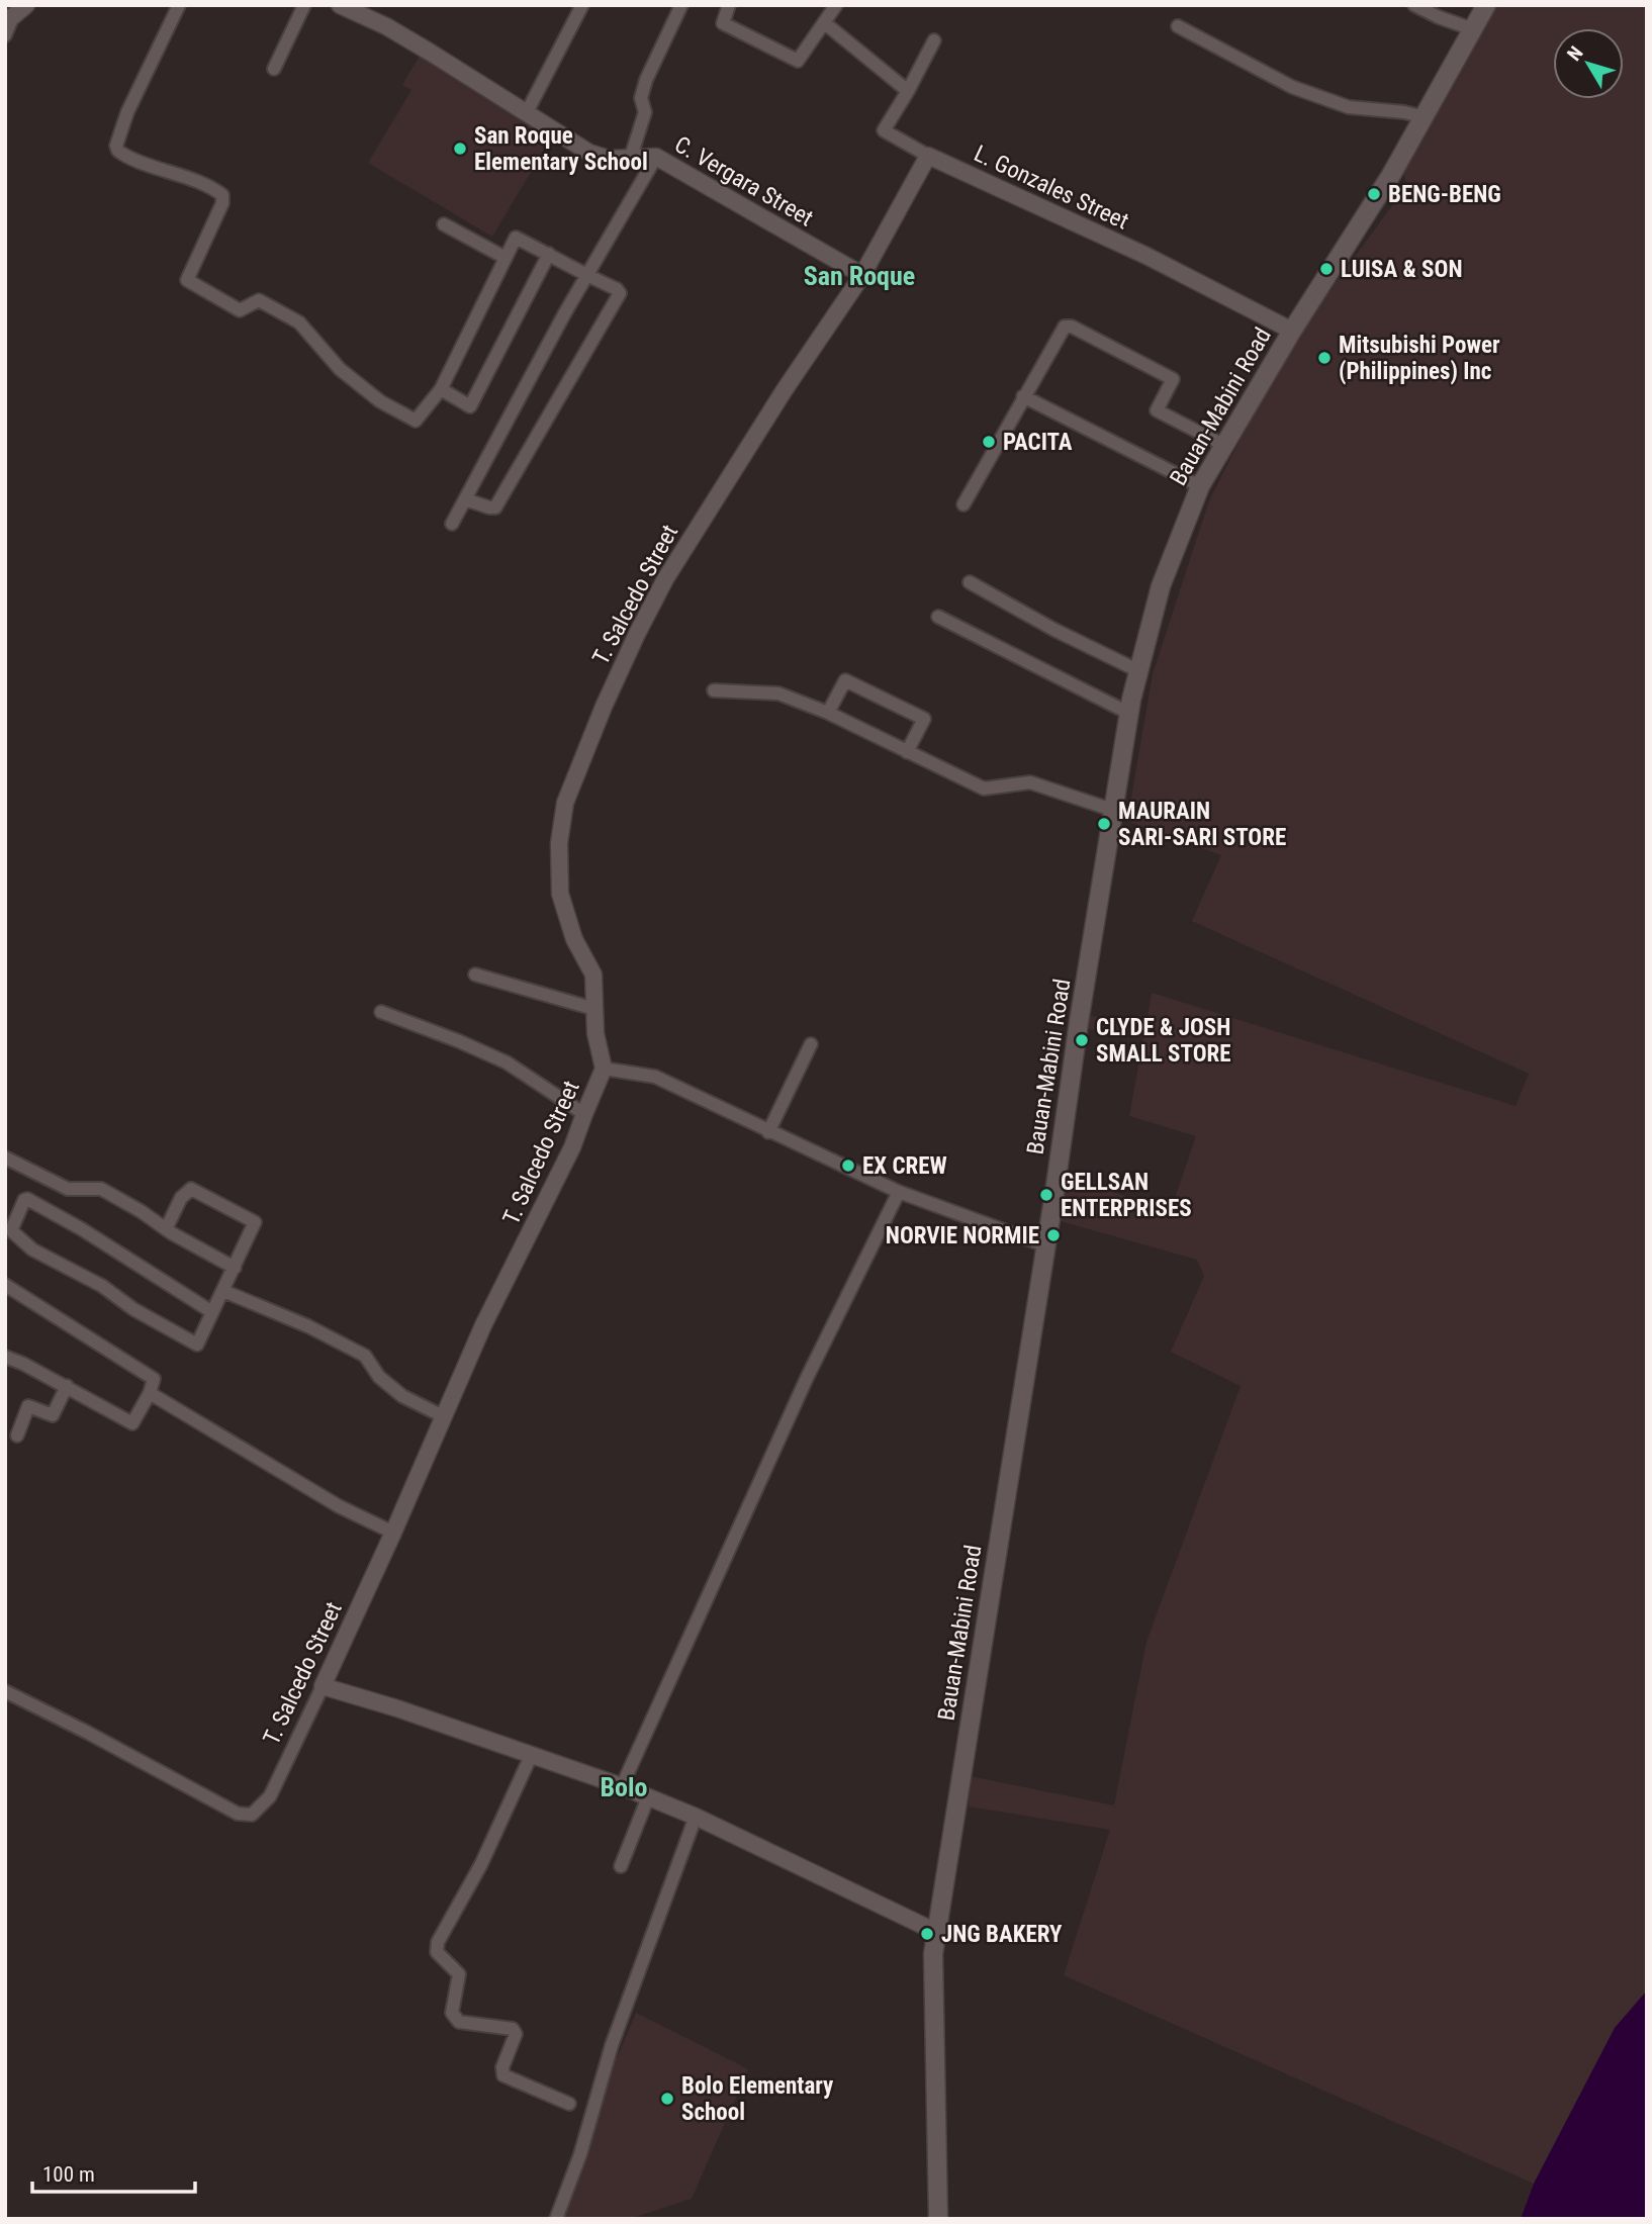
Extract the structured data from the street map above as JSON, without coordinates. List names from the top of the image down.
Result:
{
  "streets": {
    "main road": ["Bauan-Mabini Road"],
    "street": ["C. Vergara Street", "L. Gonzales Street", "T. Salcedo Street"]
  },
  "crossings": [
    ["C. Vergara Street", "T. Salcedo Street"],
    ["L. Gonzales Street", "Bauan-Mabini Road"],
    ["L. Gonzales Street", "T. Salcedo Street"]
  ],
  "districts": ["San Roque", "Bolo"],
  "places": [
    "San Roque Elementary School",
    "BENG-BENG",
    "LUISA & SON",
    "Mitsubishi Power (Philippines) Inc",
    "PACITA",
    "MAURAIN SARI-SARI STORE",
    "CLYDE & JOSH SMALL STORE",
    "EX CREW",
    "GELLSAN ENTERPRISES",
    "NORVIE NORMIE",
    "JNG BAKERY",
    "Bolo Elementary School"
  ],
  "scale_bar": "100 m",
  "north": "top left"
}
